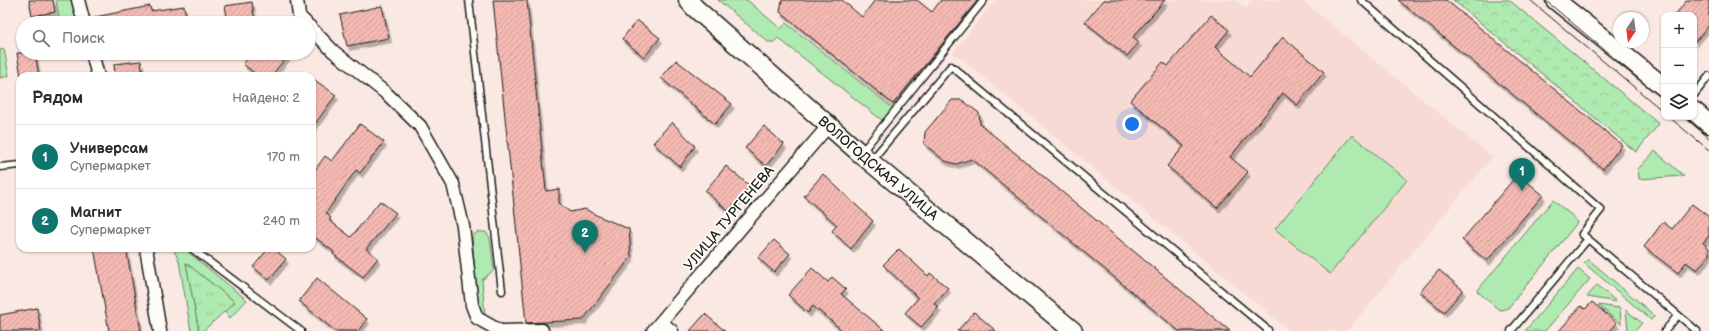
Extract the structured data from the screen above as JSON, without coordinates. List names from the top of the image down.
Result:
{
  "streets": {
    "main road": ["ВОЛОГОДСКАЯ УЛИЦА"],
    "street": ["УЛИЦА ТУРГЕНЕВА"]
  },
  "crossings": [
    ["ВОЛОГОДСКАЯ УЛИЦА", "УЛИЦА ТУРГЕНЕВА"]
  ],
  "north": "bottom",
  "page": {
    "map_buttons": ["+", "−"],
    "search": "Поиск",
    "heading": ["Рядом", "Найдено: 2"],
    "list": [
      {
        "mark": "1",
        "name": "Универсам",
        "note": "Супермаркет",
        "value": "170 m"
      },
      {
        "mark": "2",
        "name": "Магнит",
        "note": "Супермаркет",
        "value": "240 m"
      }
    ],
    "pins": ["1", "2"]
  }
}
